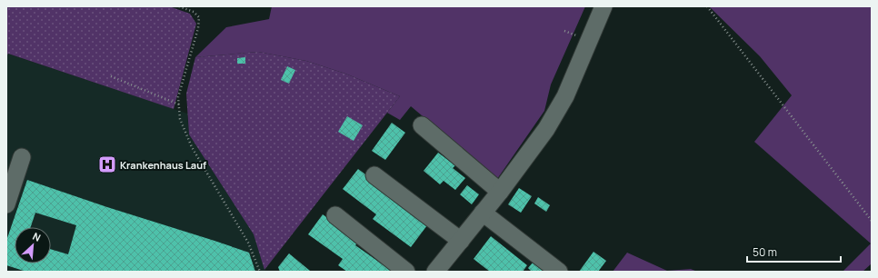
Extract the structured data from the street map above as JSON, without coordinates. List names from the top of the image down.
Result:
{
  "places": {
    "hospital": ["Krankenhaus Lauf"]
  },
  "scale_bar": "50 m",
  "north": "top right"
}
